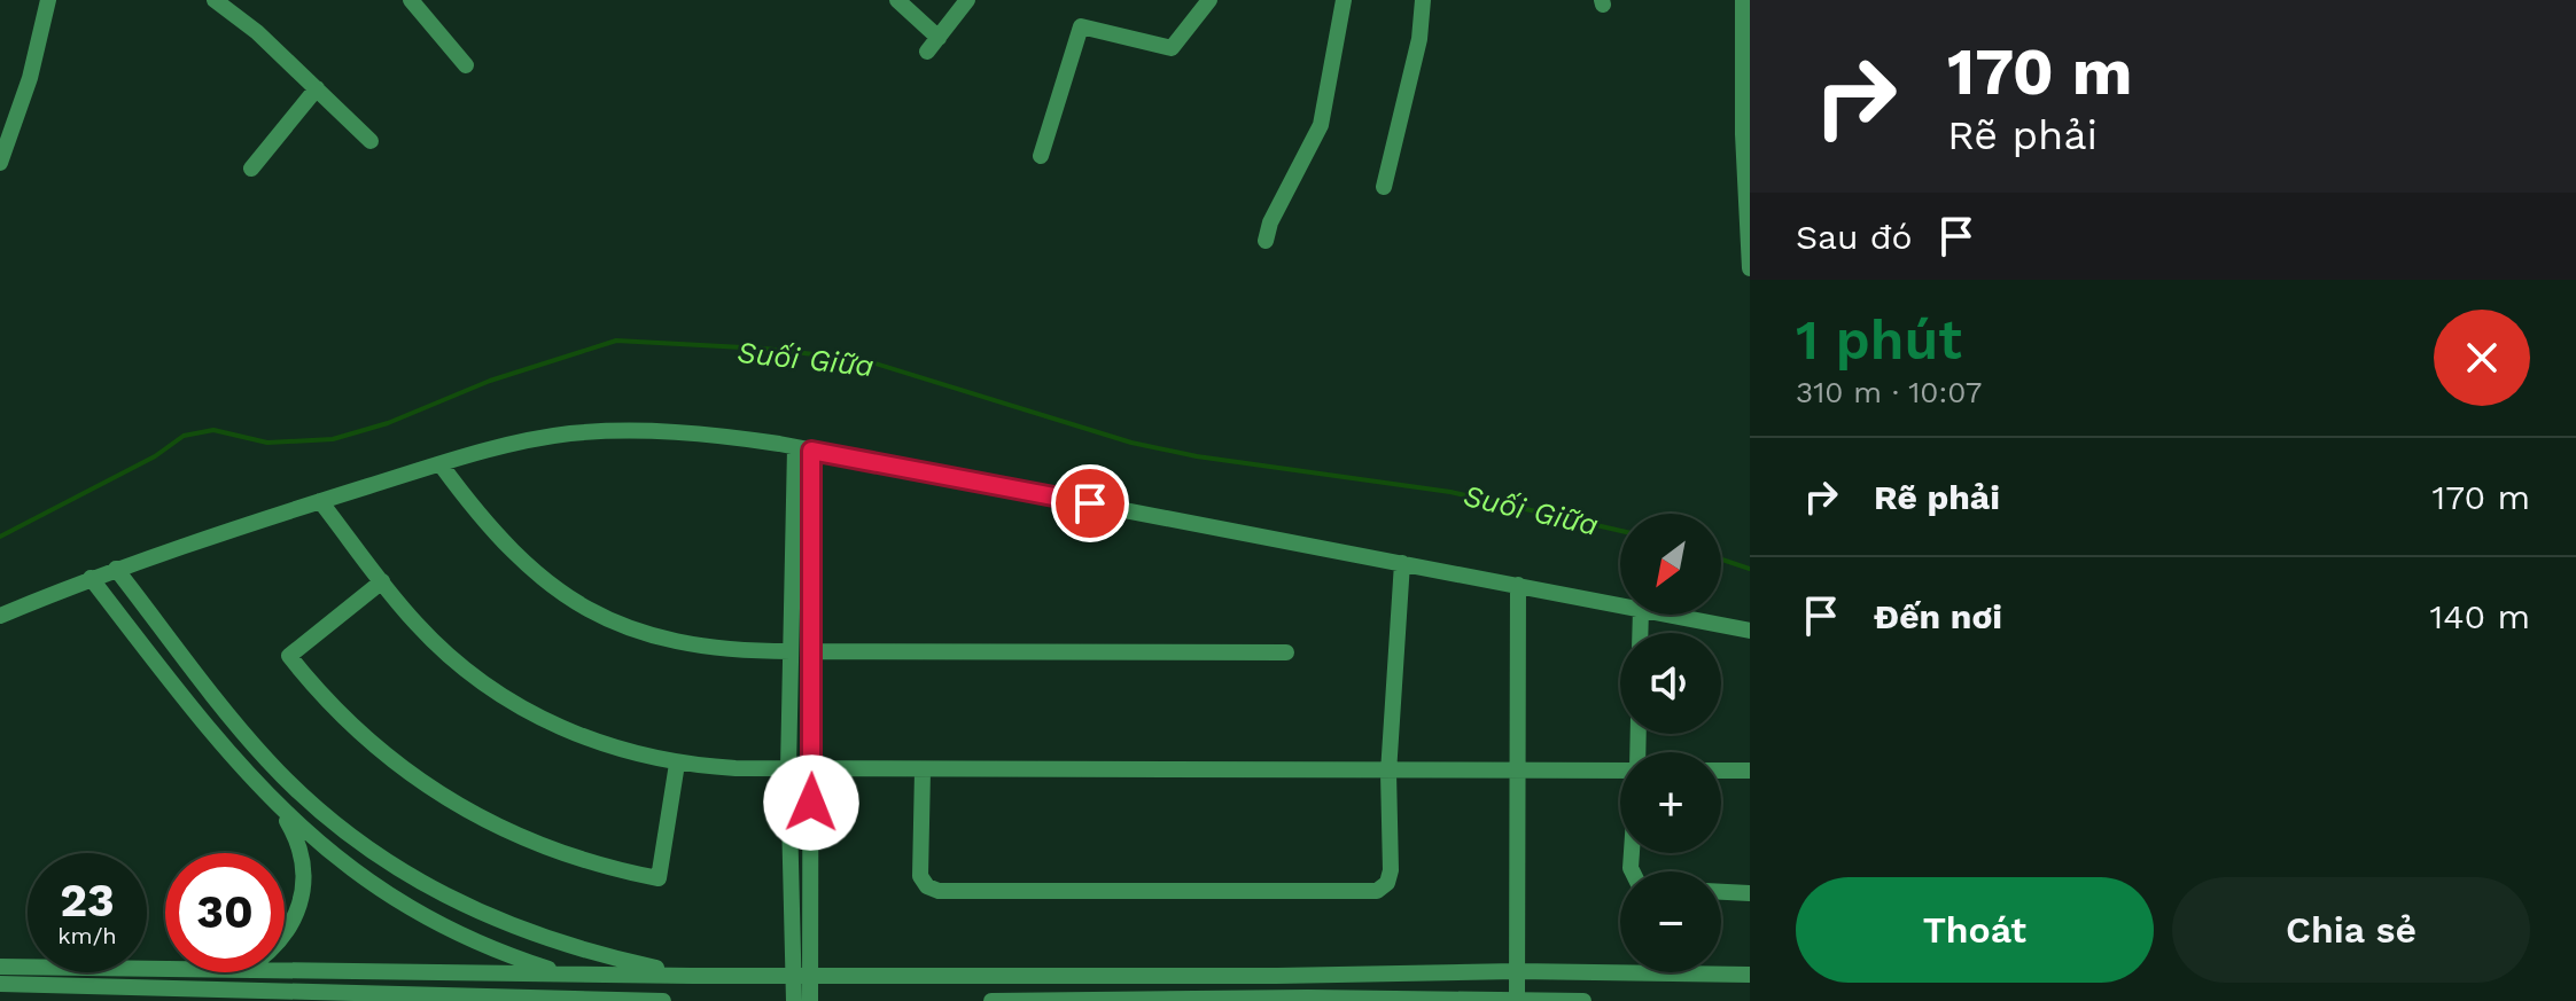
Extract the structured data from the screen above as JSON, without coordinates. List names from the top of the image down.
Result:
{
  "water": ["Suối Giữa"],
  "north": "bottom left",
  "page": {
    "turn": ["170 m", "Rẽ phải"],
    "then": "Sau đó",
    "heading": ["1 phút", "310 m · 10:07"],
    "list": [
      {
        "name": "Rẽ phải",
        "value": "170 m"
      },
      {
        "name": "Đến nơi",
        "value": "140 m"
      }
    ],
    "map_buttons": ["+", "−"],
    "speed": "23 km/h",
    "limit": "30",
    "buttons": ["Thoát", "Chia sẻ"]
  }
}
